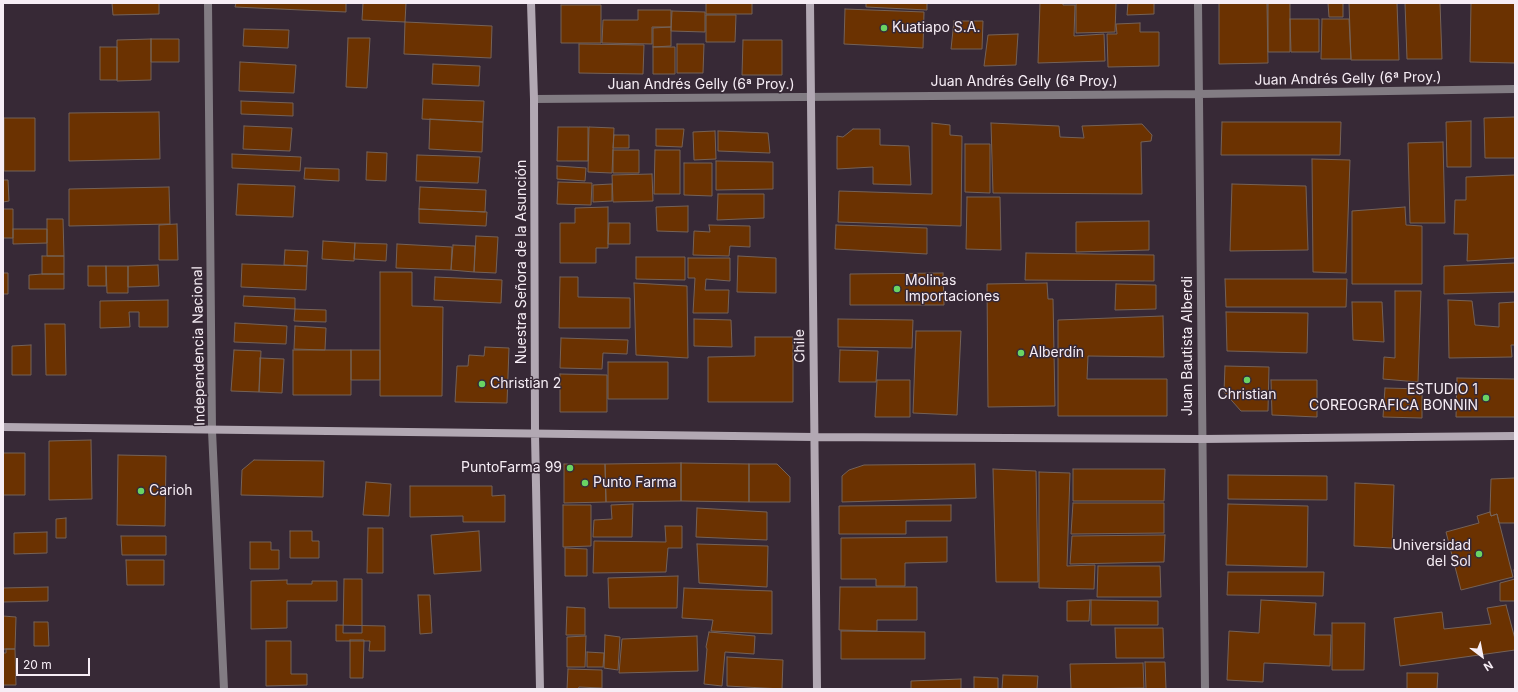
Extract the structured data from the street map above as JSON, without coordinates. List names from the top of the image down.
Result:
{
  "streets": {
    "main road": ["Nuestra Señora de la Asunción", "Chile"],
    "street": ["Juan Andrés Gelly (6ª Proy.)", "Independencia Nacional", "Juan Bautista Alberdi"]
  },
  "crossings": [
    ["Juan Andrés Gelly (6ª Proy.)", "Nuestra Señora de la Asunción"],
    ["Juan Andrés Gelly (6ª Proy.)", "Chile"],
    ["Juan Andrés Gelly (6ª Proy.)", "Juan Bautista Alberdi"]
  ],
  "places": [
    "Kuatiapo S.A.",
    "Molinas Importaciones",
    "Alberdín",
    "Christian",
    "Christian 2",
    "ESTUDIO 1 COREOGRAFICA BONNIN",
    "PuntoFarma 99",
    "Punto Farma",
    "Carioh",
    "Universidad del Sol"
  ],
  "scale_bar": "20 m",
  "north": "bottom right"
}
